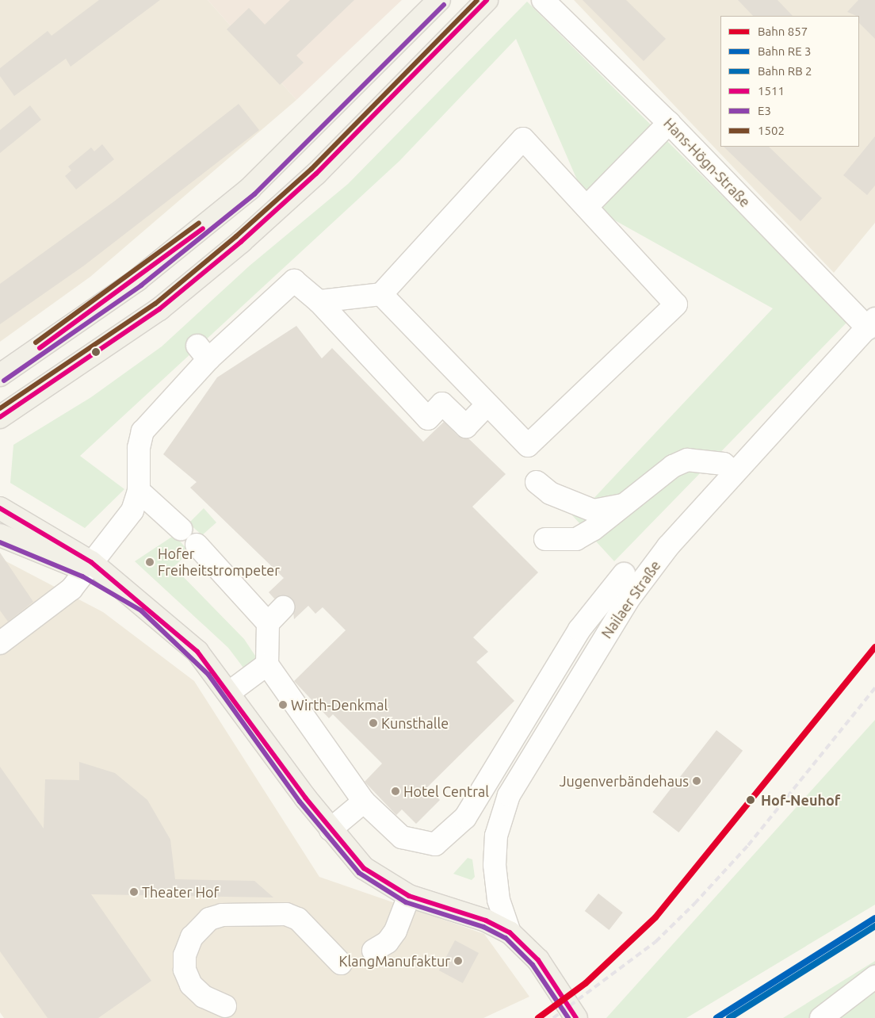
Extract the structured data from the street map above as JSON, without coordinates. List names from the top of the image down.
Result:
{
  "streets": {
    "street": ["Hans-Högn-Straße", "Nailaer Straße"]
  },
  "crossings": [
    ["Hans-Högn-Straße", "Nailaer Straße"]
  ],
  "places": [
    "Hofer Freiheitstrompeter",
    "Wirth-Denkmal",
    "Kunsthalle",
    "Jugenverbändehaus",
    "Hotel Central",
    "Hof-Neuhof",
    "Theater Hof",
    "KlangManufaktur"
  ],
  "lines": [
    "transit line 1511",
    "transit line 1502",
    "transit line E3",
    "rail line 857"
  ],
  "legend": [
    "Bahn 857",
    "Bahn RE 3",
    "Bahn RB 2",
    "1511",
    "E3",
    "1502"
  ]
}
